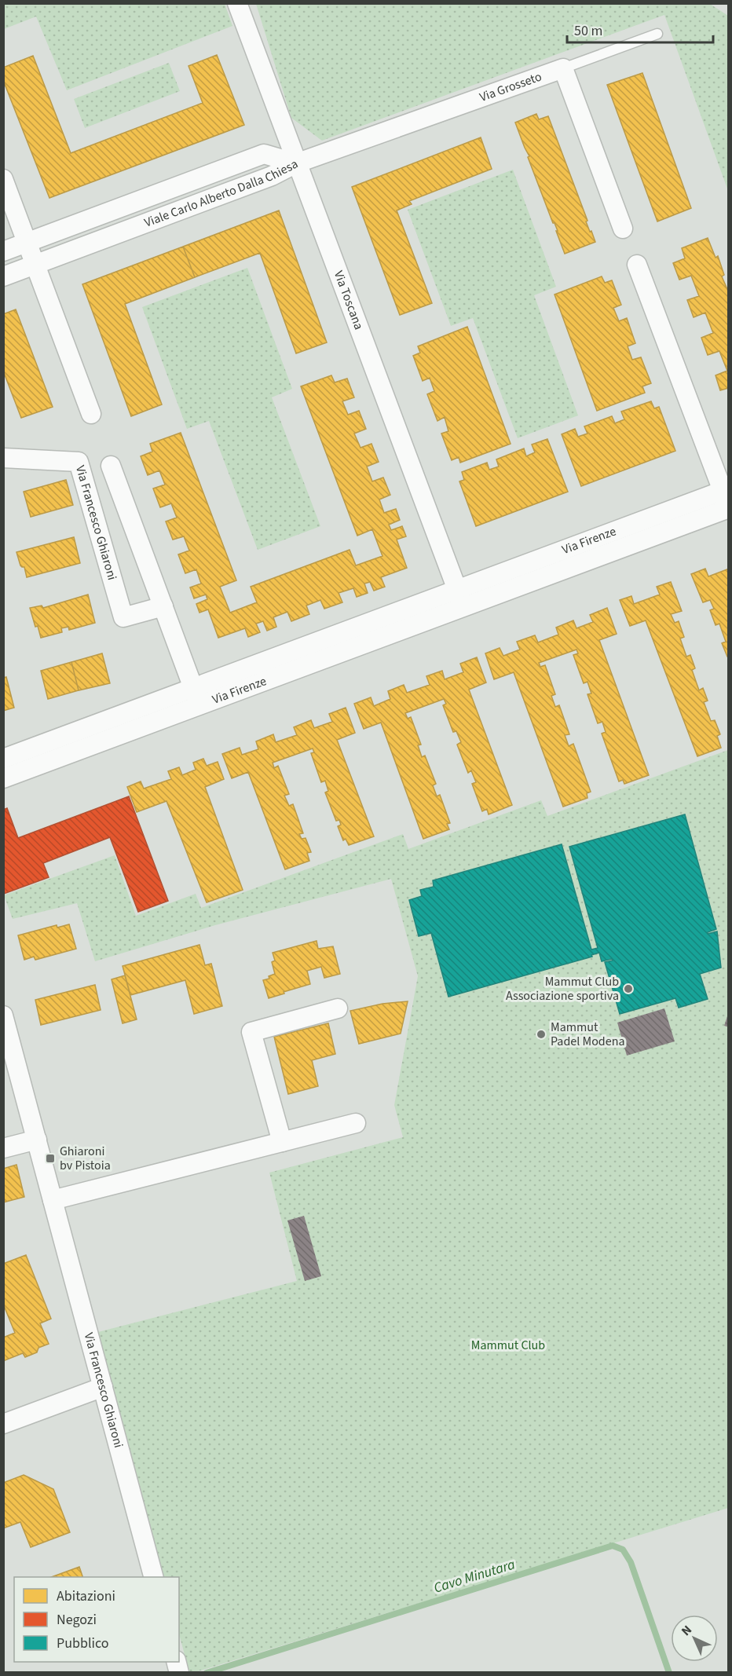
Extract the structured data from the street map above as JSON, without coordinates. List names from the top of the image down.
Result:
{
  "streets": {
    "street": [
      "Via Grosseto",
      "Viale Carlo Alberto Dalla Chiesa",
      "Via Toscana",
      "Via Francesco Ghiaroni",
      "Via Firenze"
    ]
  },
  "crossings": [
    ["Via Grosseto", "Viale Carlo Alberto Dalla Chiesa"],
    ["Via Grosseto", "Via Toscana"],
    ["Viale Carlo Alberto Dalla Chiesa", "Via Toscana"],
    ["Via Toscana", "Via Firenze"],
    ["Via Francesco Ghiaroni", "Via Firenze"]
  ],
  "water": ["Cavo Minutara"],
  "parks": ["Mammut Club"],
  "places": {
    "other": ["Mammut Club Associazione sportiva", "Mammut Padel Modena"],
    "transit": ["Ghiaroni bv Pistoia"]
  },
  "legend": ["Abitazioni", "Negozi", "Pubblico"],
  "scale_bar": "50 m",
  "north": "top left"
}
